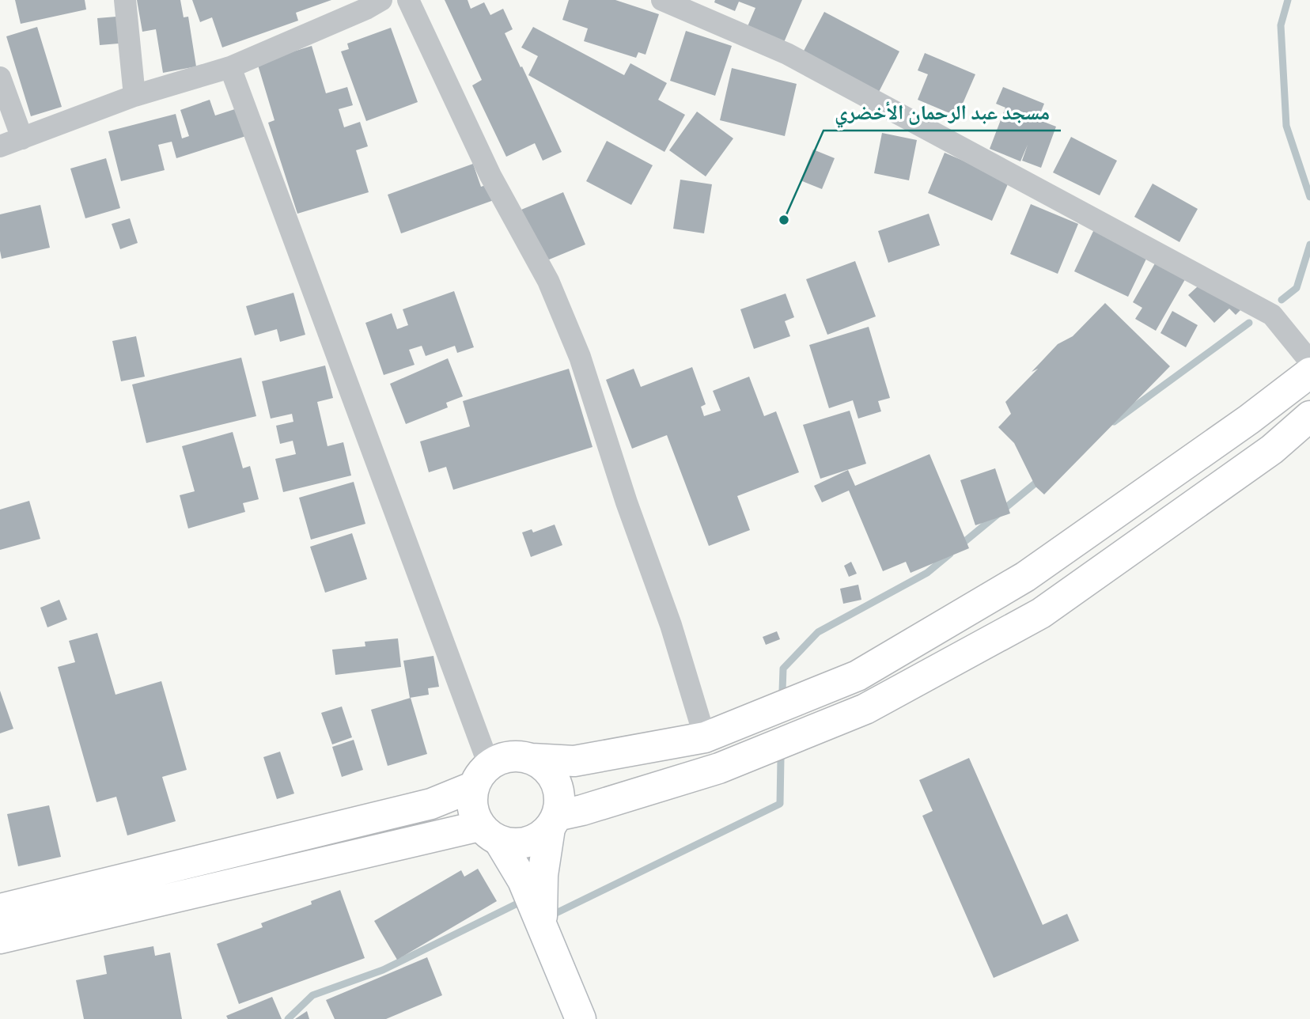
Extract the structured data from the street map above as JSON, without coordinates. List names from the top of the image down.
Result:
{
  "places": ["مسجد عبد الرحمان الأخضري"]
}
